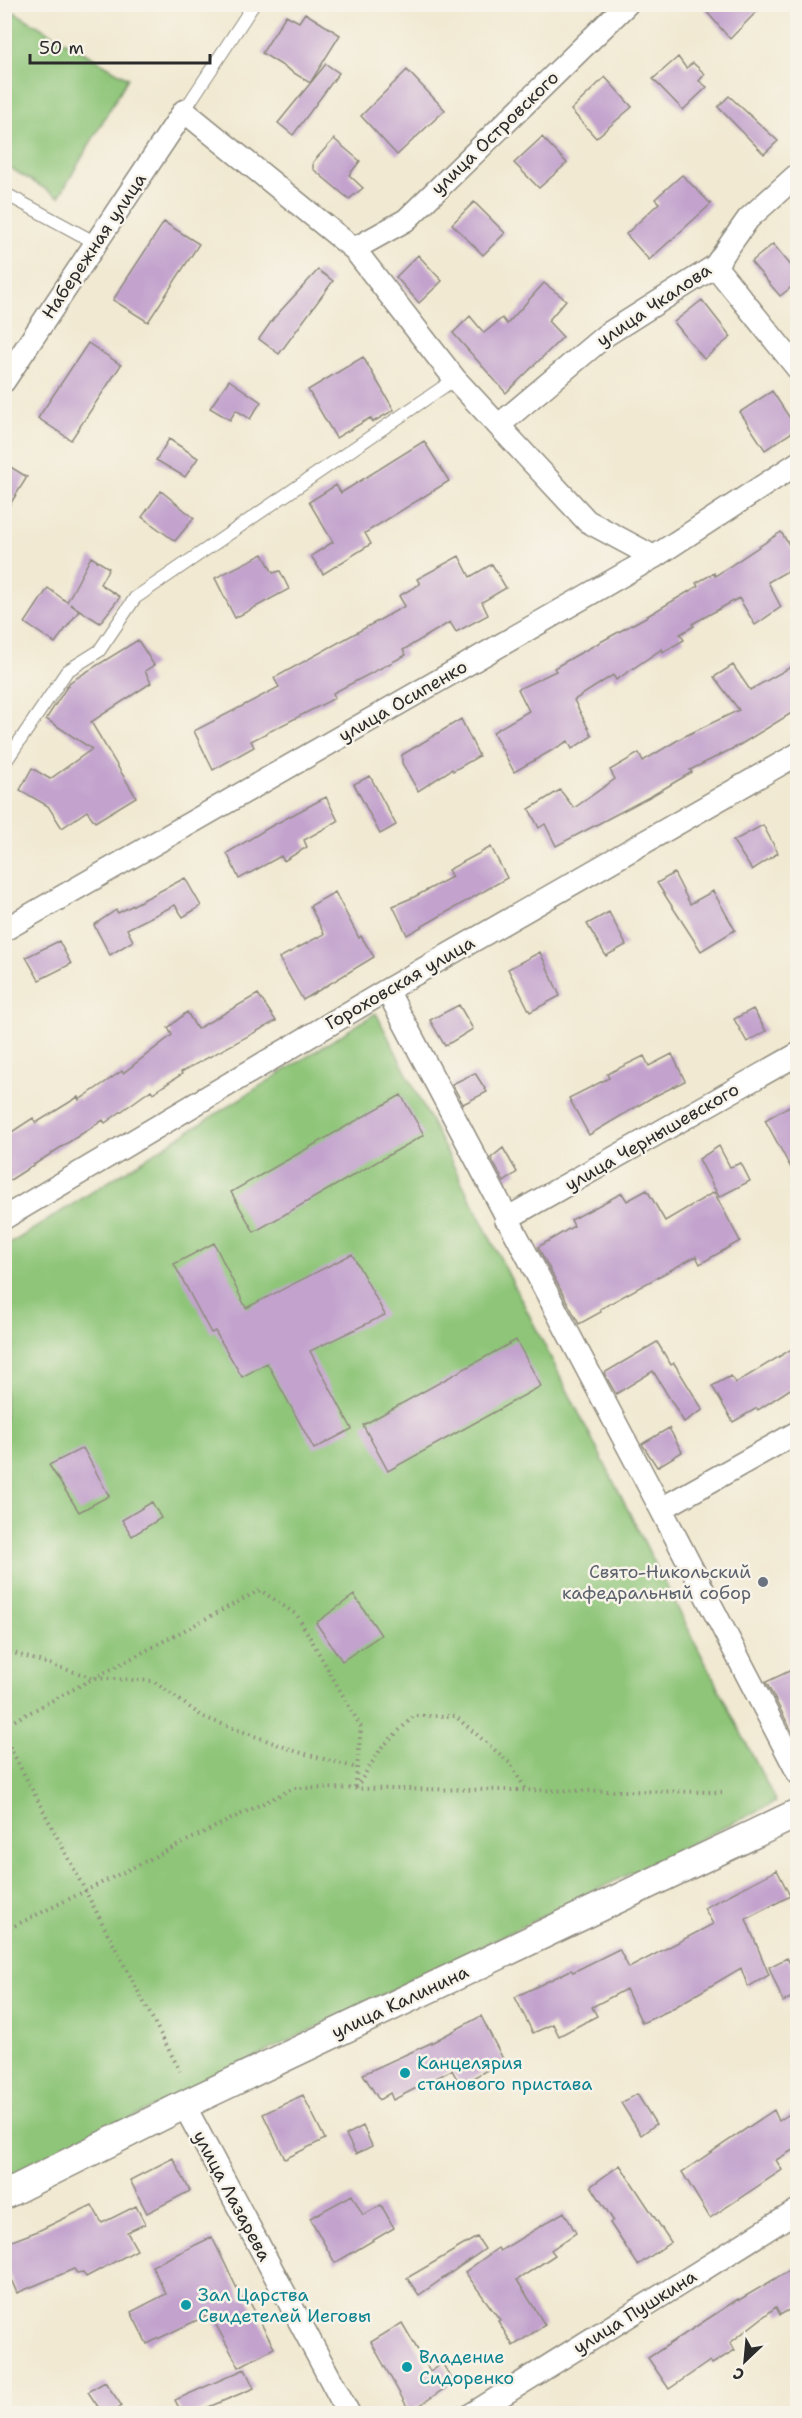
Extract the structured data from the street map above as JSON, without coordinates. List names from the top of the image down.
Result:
{
  "streets": {
    "street": [
      "улица Островского",
      "Набережная улица",
      "улица Чкалова",
      "улица Осипенко",
      "Гороховская улица",
      "улица Чернышевского",
      "улица Калинина",
      "улица Лазарева",
      "улица Пушкина"
    ]
  },
  "crossings": [
    ["улица Калинина", "улица Лазарева"]
  ],
  "places": [
    "Свято-Никольский кафедральный собор",
    "Канцелярия станового пристава",
    "Зал Царства Свидетелей Иеговы",
    "Владение Сидоренко"
  ],
  "scale_bar": "50 m",
  "north": "bottom left"
}
